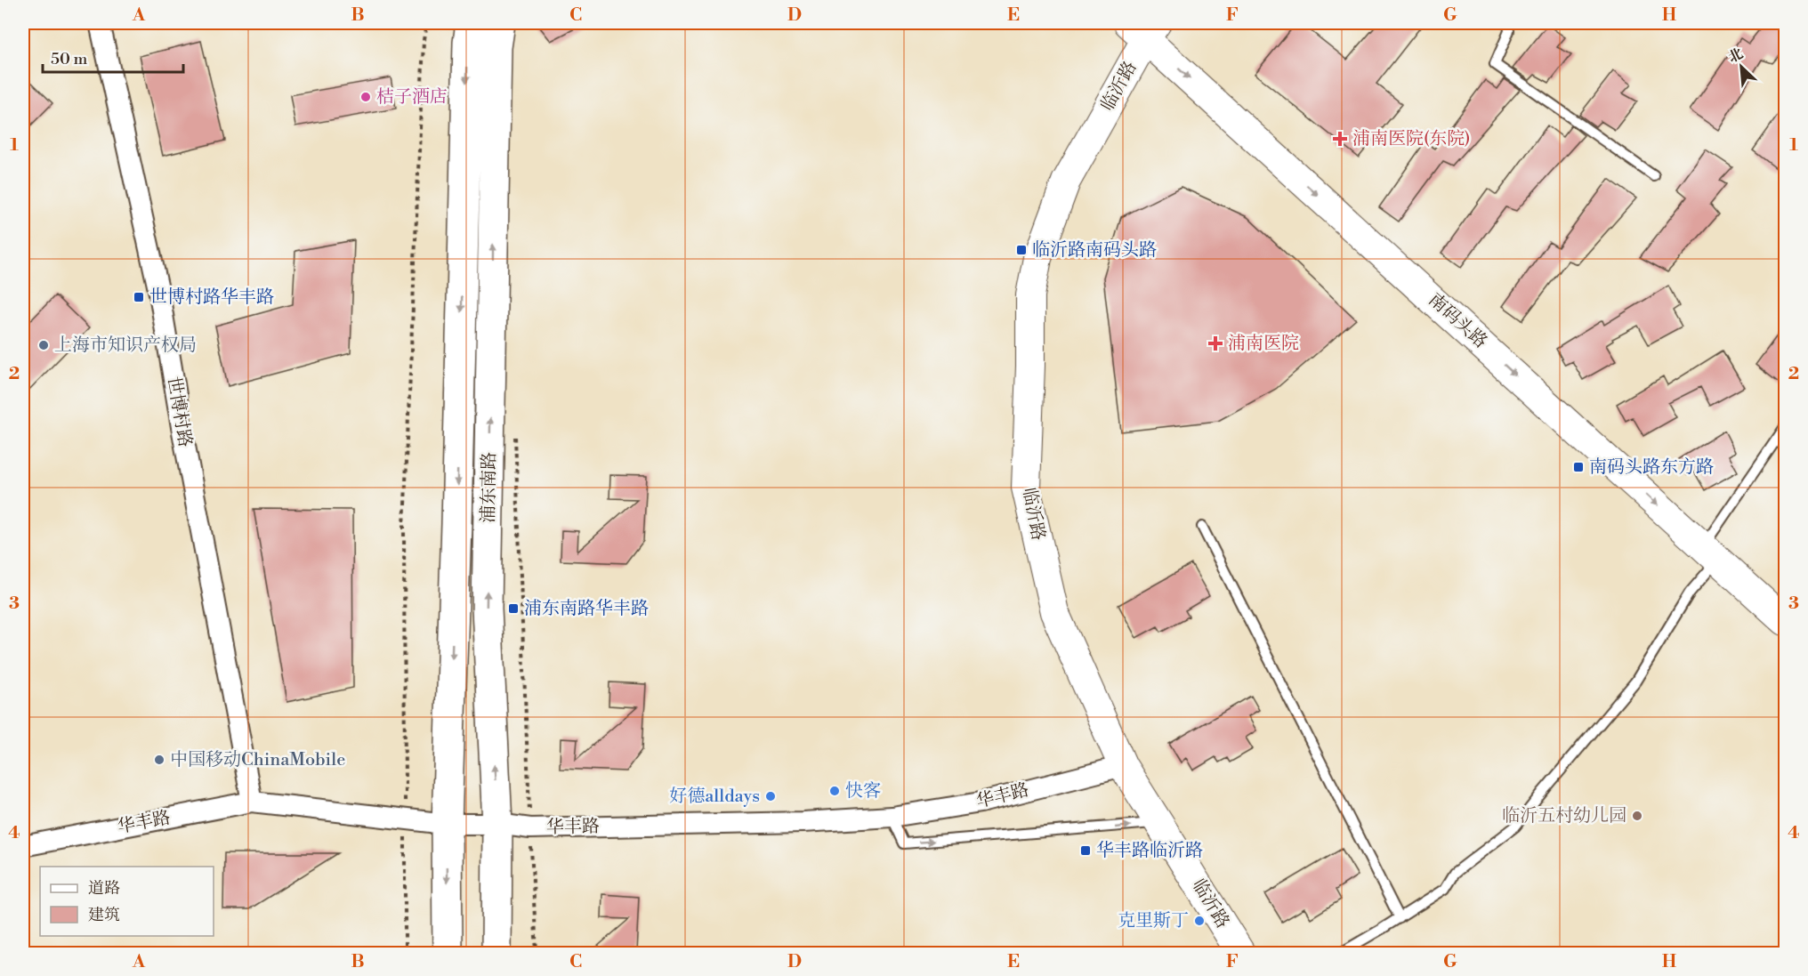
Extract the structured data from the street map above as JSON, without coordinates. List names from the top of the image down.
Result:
{
  "streets": {
    "main road": ["浦东南路"],
    "street": [
      "临沂路",
      "南码头路",
      "世博村路",
      "华丰路"
    ]
  },
  "crossings": [
    ["临沂路", "南码头路"],
    ["临沂路", "华丰路"],
    ["世博村路", "华丰路"],
    ["浦东南路", "华丰路"]
  ],
  "one_way": ["南码头路"],
  "places": {
    "other": [
      "桔子酒店",
      "上海市知识产权局",
      "中国移动ChinaMobile",
      "快客",
      "好德alldays",
      "临沂五村幼儿园",
      "克里斯丁"
    ],
    "health": ["浦南医院(东院)", "浦南医院"],
    "transit": [
      "临沂路南码头路",
      "世博村路华丰路",
      "南码头路东方路",
      "浦东南路华丰路",
      "华丰路临沂路"
    ]
  },
  "legend": ["道路", "建筑"],
  "scale_bar": "50 m",
  "north": "top left",
  "grid": {
    "columns": [
      "A",
      "B",
      "C",
      "D",
      "E",
      "F",
      "G",
      "H"
    ],
    "rows": [
      "1",
      "2",
      "3",
      "4"
    ]
  }
}
